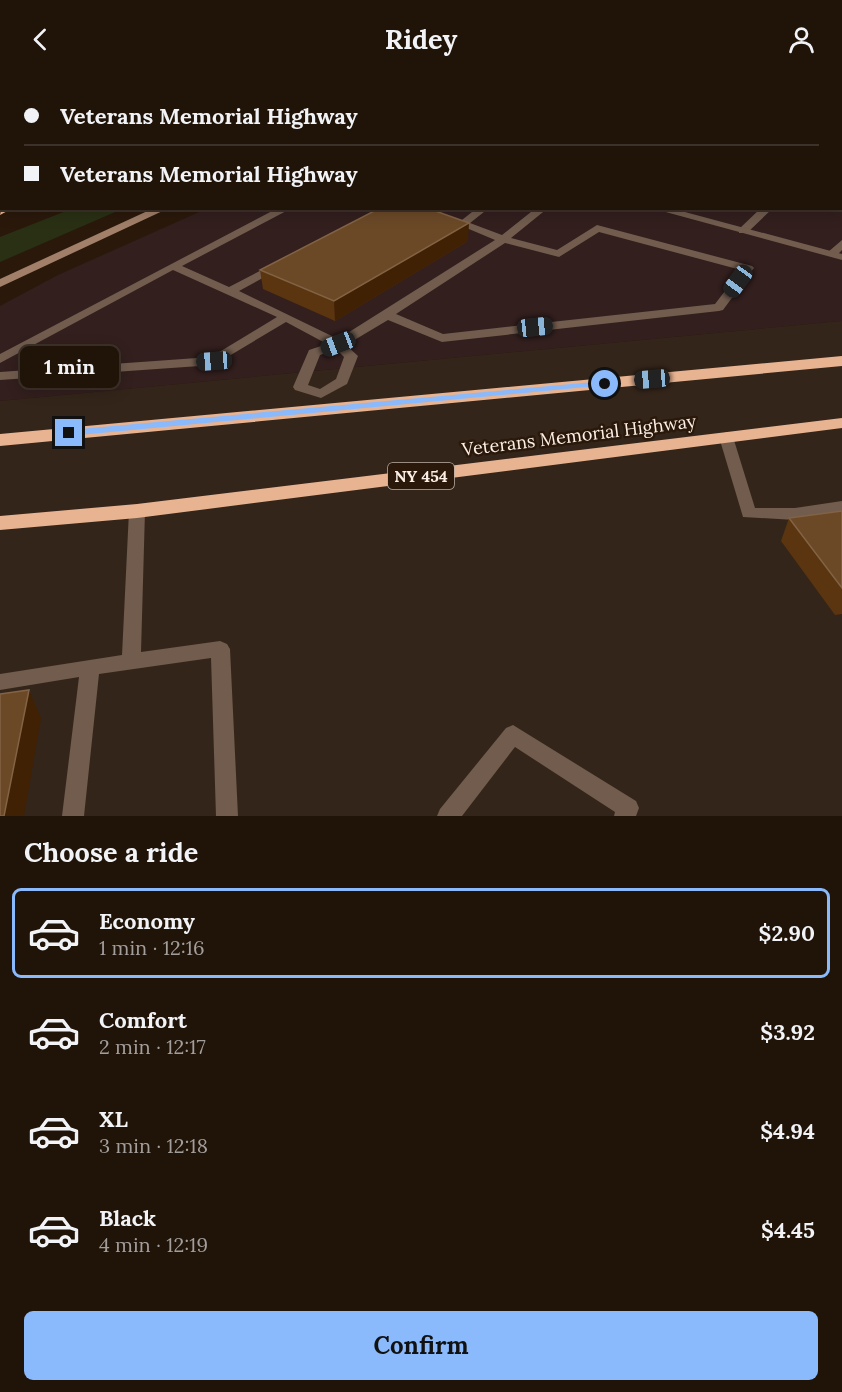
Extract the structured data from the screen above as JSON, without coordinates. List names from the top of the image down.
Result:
{
  "streets": {
    "highway": ["Veterans Memorial Highway", "NY 454"]
  },
  "page": {
    "header": "Ridey",
    "banner": ["Veterans Memorial Highway", "Veterans Memorial Highway"],
    "bubble": "1 min",
    "heading": "Choose a ride",
    "list": [
      {
        "name": "Economy",
        "note": "1 min · 12:16",
        "value": "$2.90"
      },
      {
        "name": "Comfort",
        "note": "2 min · 12:17",
        "value": "$3.92"
      },
      {
        "name": "XL",
        "note": "3 min · 12:18",
        "value": "$4.94"
      },
      {
        "name": "Black",
        "note": "4 min · 12:19",
        "value": "$4.45"
      }
    ],
    "buttons": "Confirm"
  }
}
